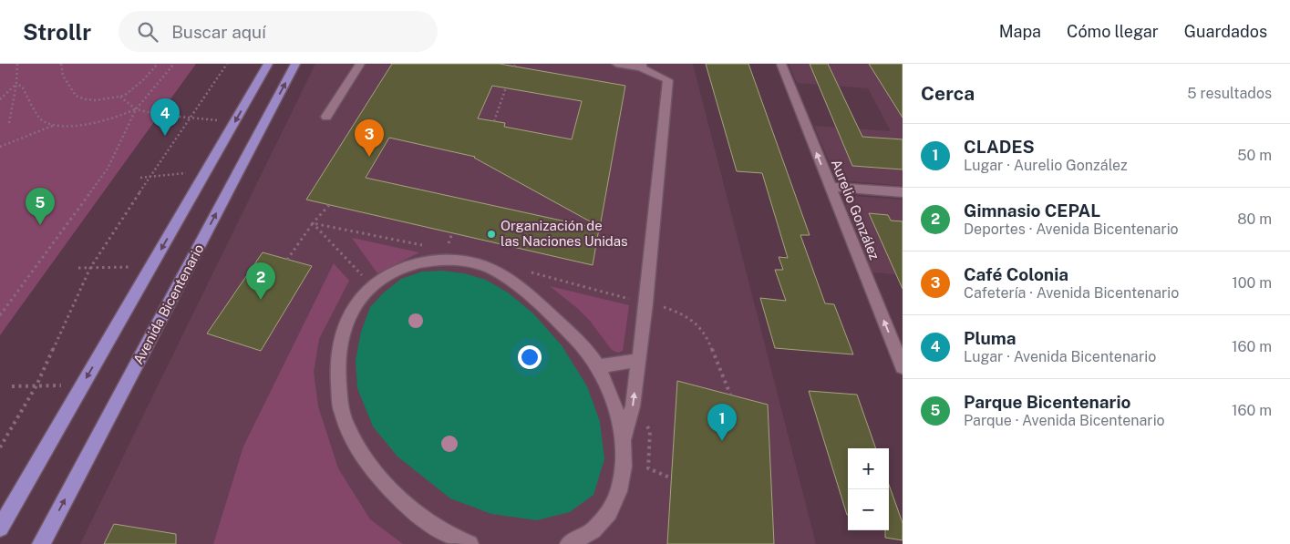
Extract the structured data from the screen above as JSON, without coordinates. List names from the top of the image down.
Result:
{
  "streets": {
    "main road": ["Avenida Bicentenario"],
    "street": ["Aurelio González"]
  },
  "one_way": ["Aurelio González"],
  "places": ["Organización de las Naciones Unidas"],
  "page": {
    "header": "Strollr",
    "search": "Buscar aquí",
    "nav": ["Mapa", "Cómo llegar", "Guardados"],
    "heading": ["Cerca", "5 resultados"],
    "pins": [
      "4",
      "3",
      "5",
      "2",
      "1"
    ],
    "list": [
      {
        "mark": "1",
        "name": "CLADES",
        "note": "Lugar · Aurelio González",
        "value": "50 m"
      },
      {
        "mark": "2",
        "name": "Gimnasio CEPAL",
        "note": "Deportes · Avenida Bicentenario",
        "value": "80 m"
      },
      {
        "mark": "3",
        "name": "Café Colonia",
        "note": "Cafetería · Avenida Bicentenario",
        "value": "100 m"
      },
      {
        "mark": "4",
        "name": "Pluma",
        "note": "Lugar · Avenida Bicentenario",
        "value": "160 m"
      },
      {
        "mark": "5",
        "name": "Parque Bicentenario",
        "note": "Parque · Avenida Bicentenario",
        "value": "160 m"
      }
    ],
    "map_buttons": ["+", "−"]
  }
}
